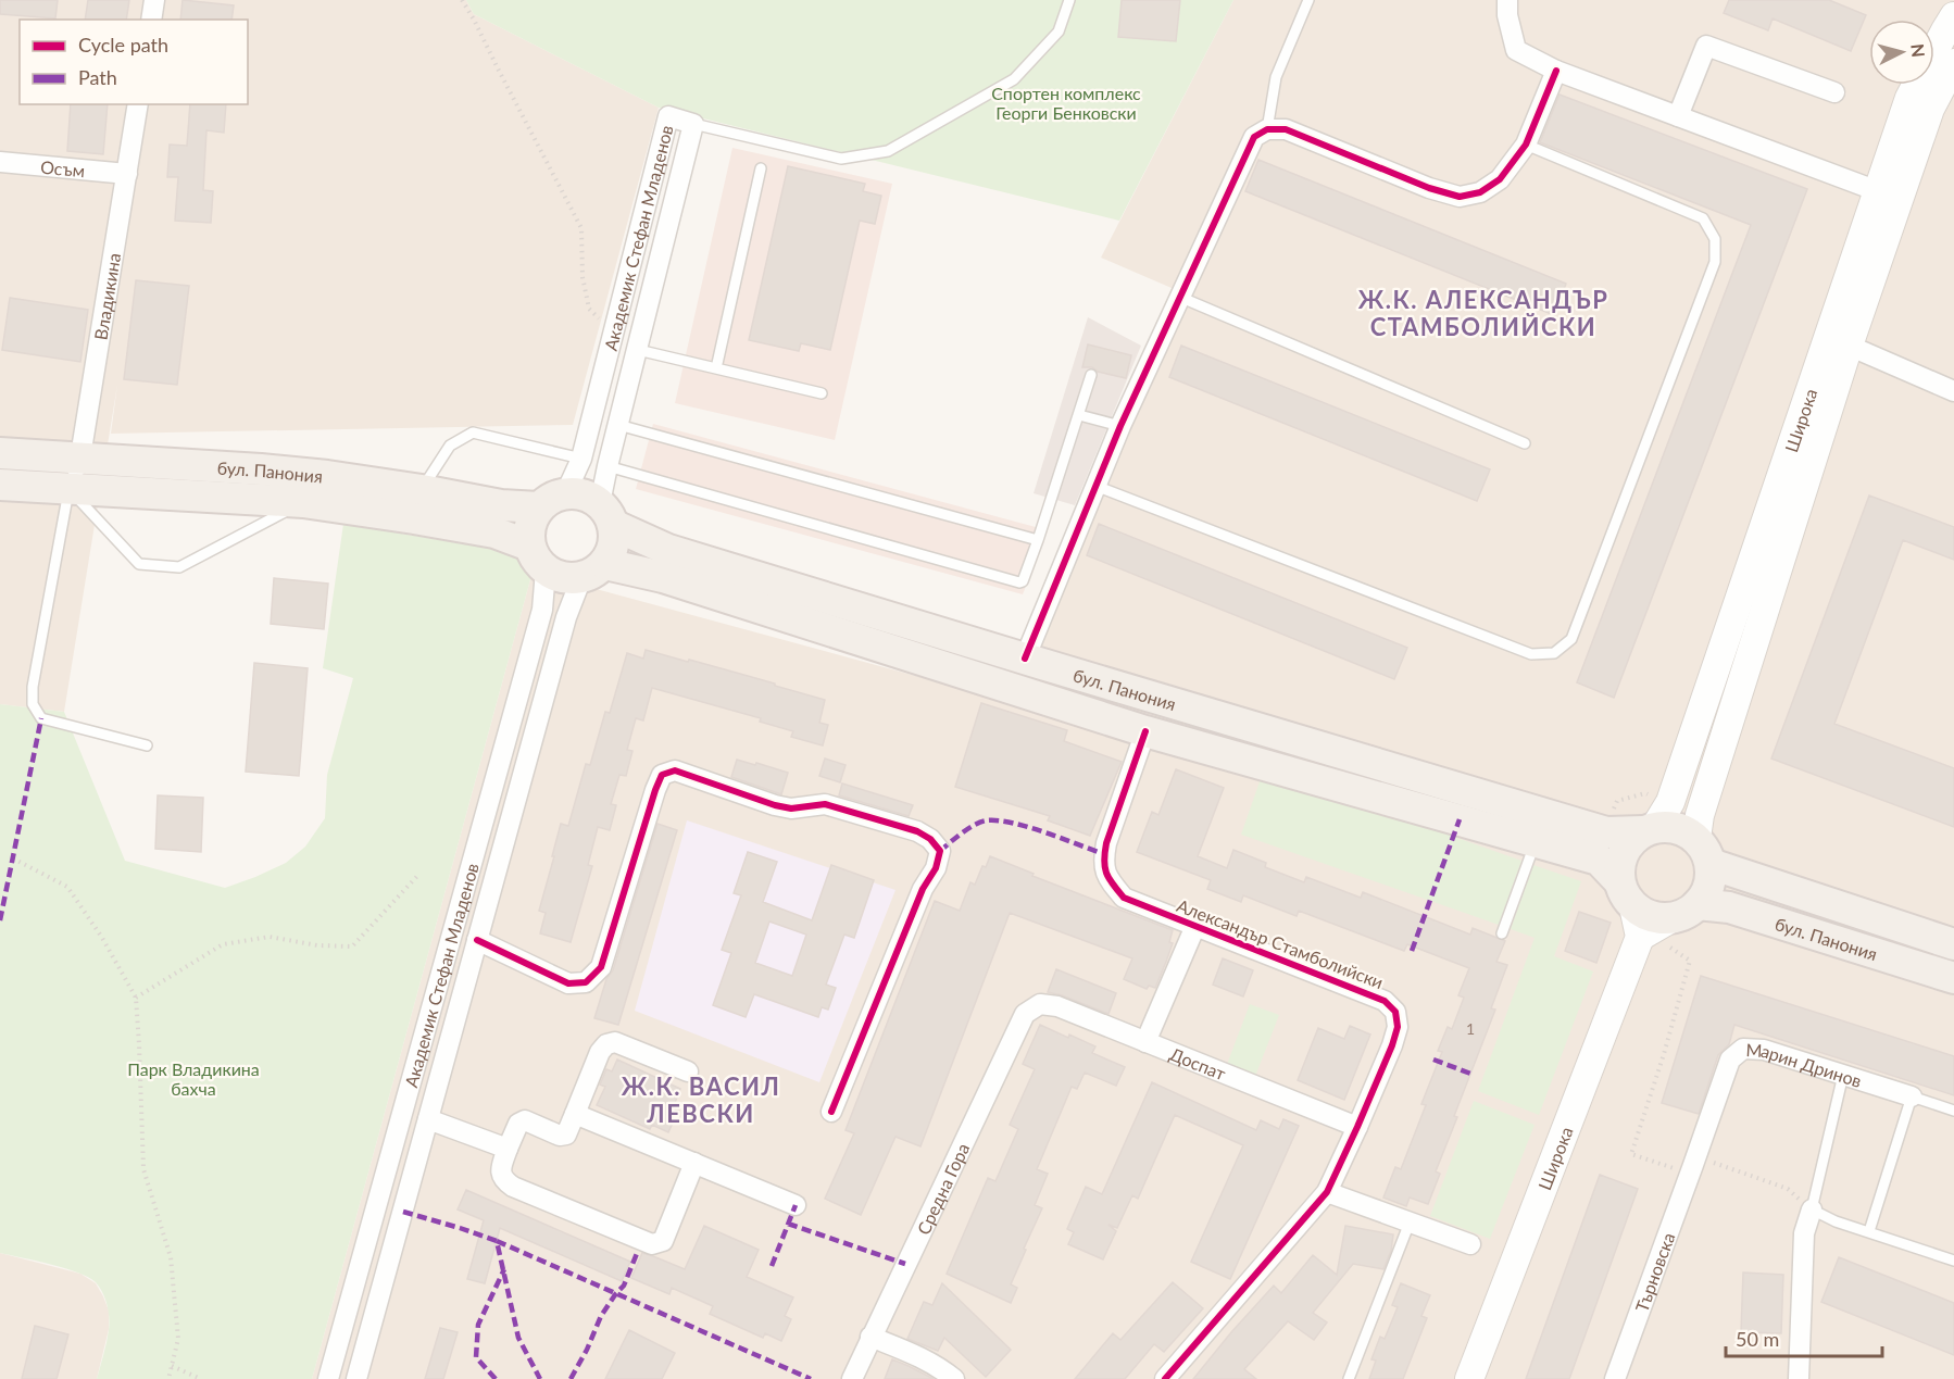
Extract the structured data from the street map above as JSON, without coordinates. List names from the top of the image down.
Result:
{
  "streets": {
    "main road": ["Широка", "бул. Панония"],
    "street": [
      "Осъм",
      "Академик Стефан Младенов",
      "Владикина",
      "Александър Стамболийски",
      "Доспат",
      "Марин Дринов",
      "Средна Гора",
      "Търновска"
    ]
  },
  "crossings": [
    ["Осъм", "Владикина"],
    ["Академик Стефан Младенов", "бул. Панония"],
    ["Владикина", "бул. Панония"],
    ["Широка", "бул. Панония"],
    ["бул. Панония", "Александър Стамболийски"],
    ["Александър Стамболийски", "Доспат"],
    ["Доспат", "Средна Гора"],
    ["Марин Дринов", "Търновска"]
  ],
  "districts": ["Ж.К. АЛЕКСАНДЪР СТАМБОЛИЙСКИ", "Ж.К. ВАСИЛ ЛЕВСКИ"],
  "parks": ["Спортен комплекс Георги Бенковски", "Парк Владикина бахча"],
  "house_numbers": ["1"],
  "legend": ["Cycle path", "Path"],
  "scale_bar": "50 m",
  "north": "right"
}
